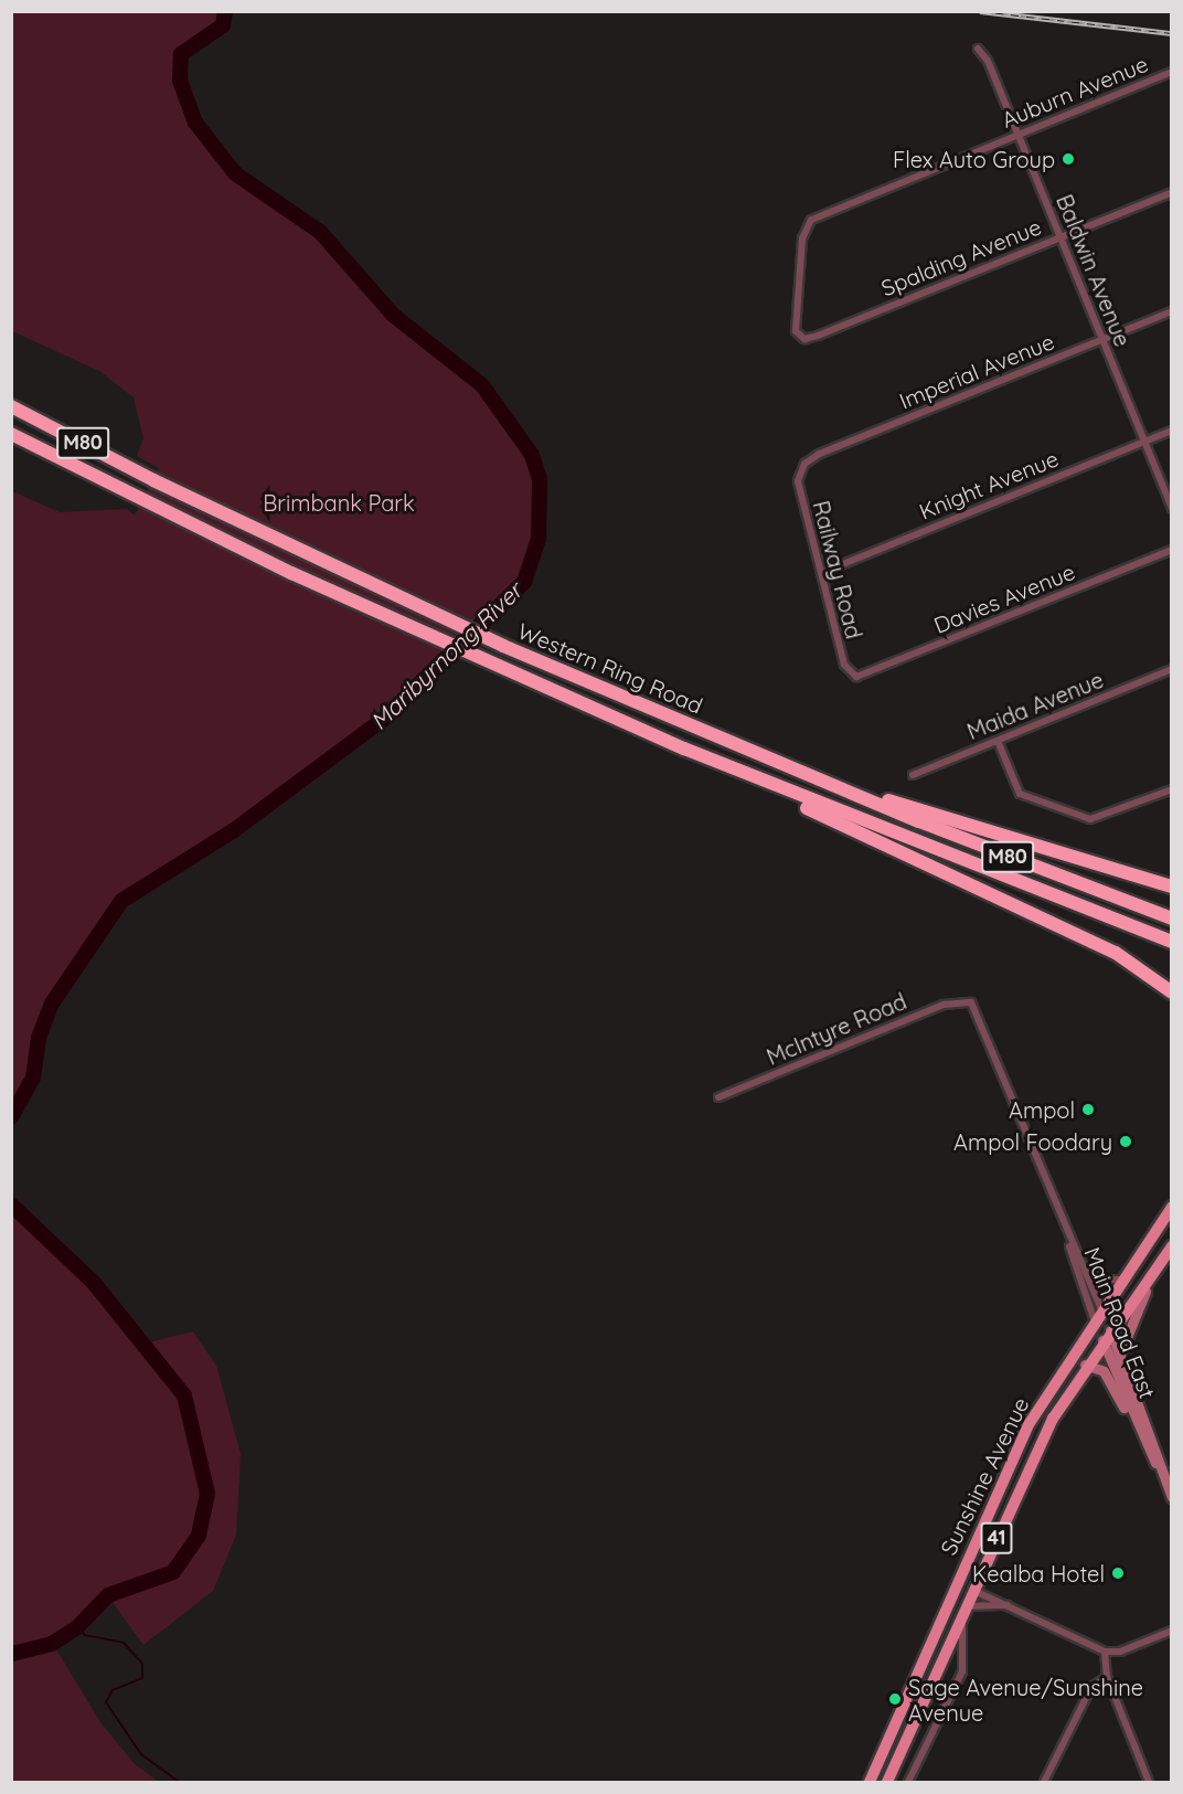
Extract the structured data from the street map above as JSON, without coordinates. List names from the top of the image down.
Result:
{
  "streets": {
    "highway": ["M80", "Western Ring Road"],
    "main road": ["Main Road East", "Sunshine Avenue", "41"],
    "street": [
      "Auburn Avenue",
      "Spalding Avenue",
      "Baldwin Avenue",
      "Imperial Avenue",
      "Knight Avenue",
      "Railway Road",
      "Davies Avenue",
      "Maida Avenue",
      "McIntyre Road"
    ]
  },
  "crossings": [
    ["Auburn Avenue", "Spalding Avenue"],
    ["Auburn Avenue", "Baldwin Avenue"],
    ["Spalding Avenue", "Baldwin Avenue"],
    ["Baldwin Avenue", "Imperial Avenue"],
    ["Baldwin Avenue", "Knight Avenue"],
    ["Imperial Avenue", "Railway Road"],
    ["M80", "Western Ring Road"],
    ["Knight Avenue", "Railway Road"],
    ["Railway Road", "Davies Avenue"],
    ["McIntyre Road", "Main Road East"],
    ["Main Road East", "Sunshine Avenue"]
  ],
  "water": ["Maribyrnong River"],
  "parks": ["Brimbank Park"],
  "places": [
    "Flex Auto Group",
    "Ampol",
    "Ampol Foodary",
    "Kealba Hotel",
    "Sage Avenue/Sunshine Avenue"
  ]
}
